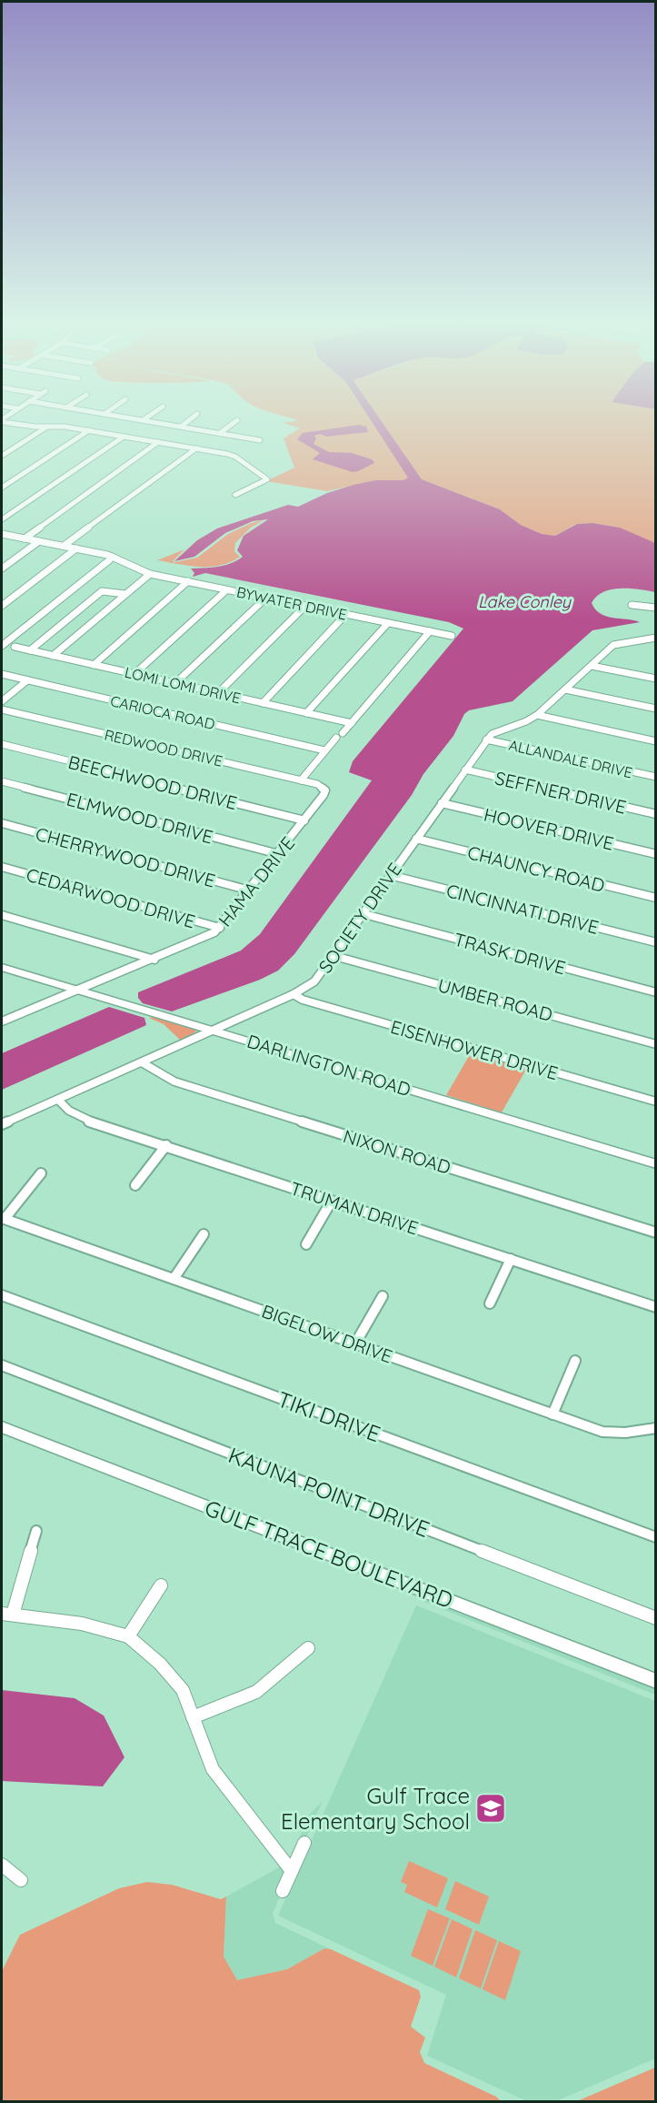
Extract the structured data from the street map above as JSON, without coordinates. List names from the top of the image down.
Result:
{
  "streets": {
    "street": [
      "BYWATER DRIVE",
      "LOMI LOMI DRIVE",
      "CARIOCA ROAD",
      "REDWOOD DRIVE",
      "ALLANDALE DRIVE",
      "BEECHWOOD DRIVE",
      "SEFFNER DRIVE",
      "ELMWOOD DRIVE",
      "HOOVER DRIVE",
      "CHERRYWOOD DRIVE",
      "CHAUNCY ROAD",
      "HAMA DRIVE",
      "CEDARWOOD DRIVE",
      "CINCINNATI DRIVE",
      "SOCIETY DRIVE",
      "TRASK DRIVE",
      "UMBER ROAD",
      "EISENHOWER DRIVE",
      "DARLINGTON ROAD",
      "NIXON ROAD",
      "TRUMAN DRIVE",
      "BIGELOW DRIVE",
      "TIKI DRIVE",
      "KAUNA POINT DRIVE",
      "GULF TRACE BOULEVARD"
    ]
  },
  "crossings": [
    ["REDWOOD DRIVE", "HAMA DRIVE"],
    ["ALLANDALE DRIVE", "SOCIETY DRIVE"],
    ["BEECHWOOD DRIVE", "HAMA DRIVE"],
    ["SEFFNER DRIVE", "SOCIETY DRIVE"],
    ["ELMWOOD DRIVE", "HAMA DRIVE"],
    ["HOOVER DRIVE", "SOCIETY DRIVE"],
    ["CHERRYWOOD DRIVE", "HAMA DRIVE"],
    ["CHAUNCY ROAD", "SOCIETY DRIVE"],
    ["HAMA DRIVE", "CEDARWOOD DRIVE"],
    ["HAMA DRIVE", "DARLINGTON ROAD"],
    ["CINCINNATI DRIVE", "SOCIETY DRIVE"],
    ["SOCIETY DRIVE", "TRASK DRIVE"],
    ["SOCIETY DRIVE", "UMBER ROAD"],
    ["SOCIETY DRIVE", "EISENHOWER DRIVE"],
    ["SOCIETY DRIVE", "DARLINGTON ROAD"],
    ["SOCIETY DRIVE", "NIXON ROAD"],
    ["SOCIETY DRIVE", "TRUMAN DRIVE"]
  ],
  "water": ["Lake Conley"],
  "places": {
    "school or university": ["Gulf Trace Elementary School"]
  }
}
